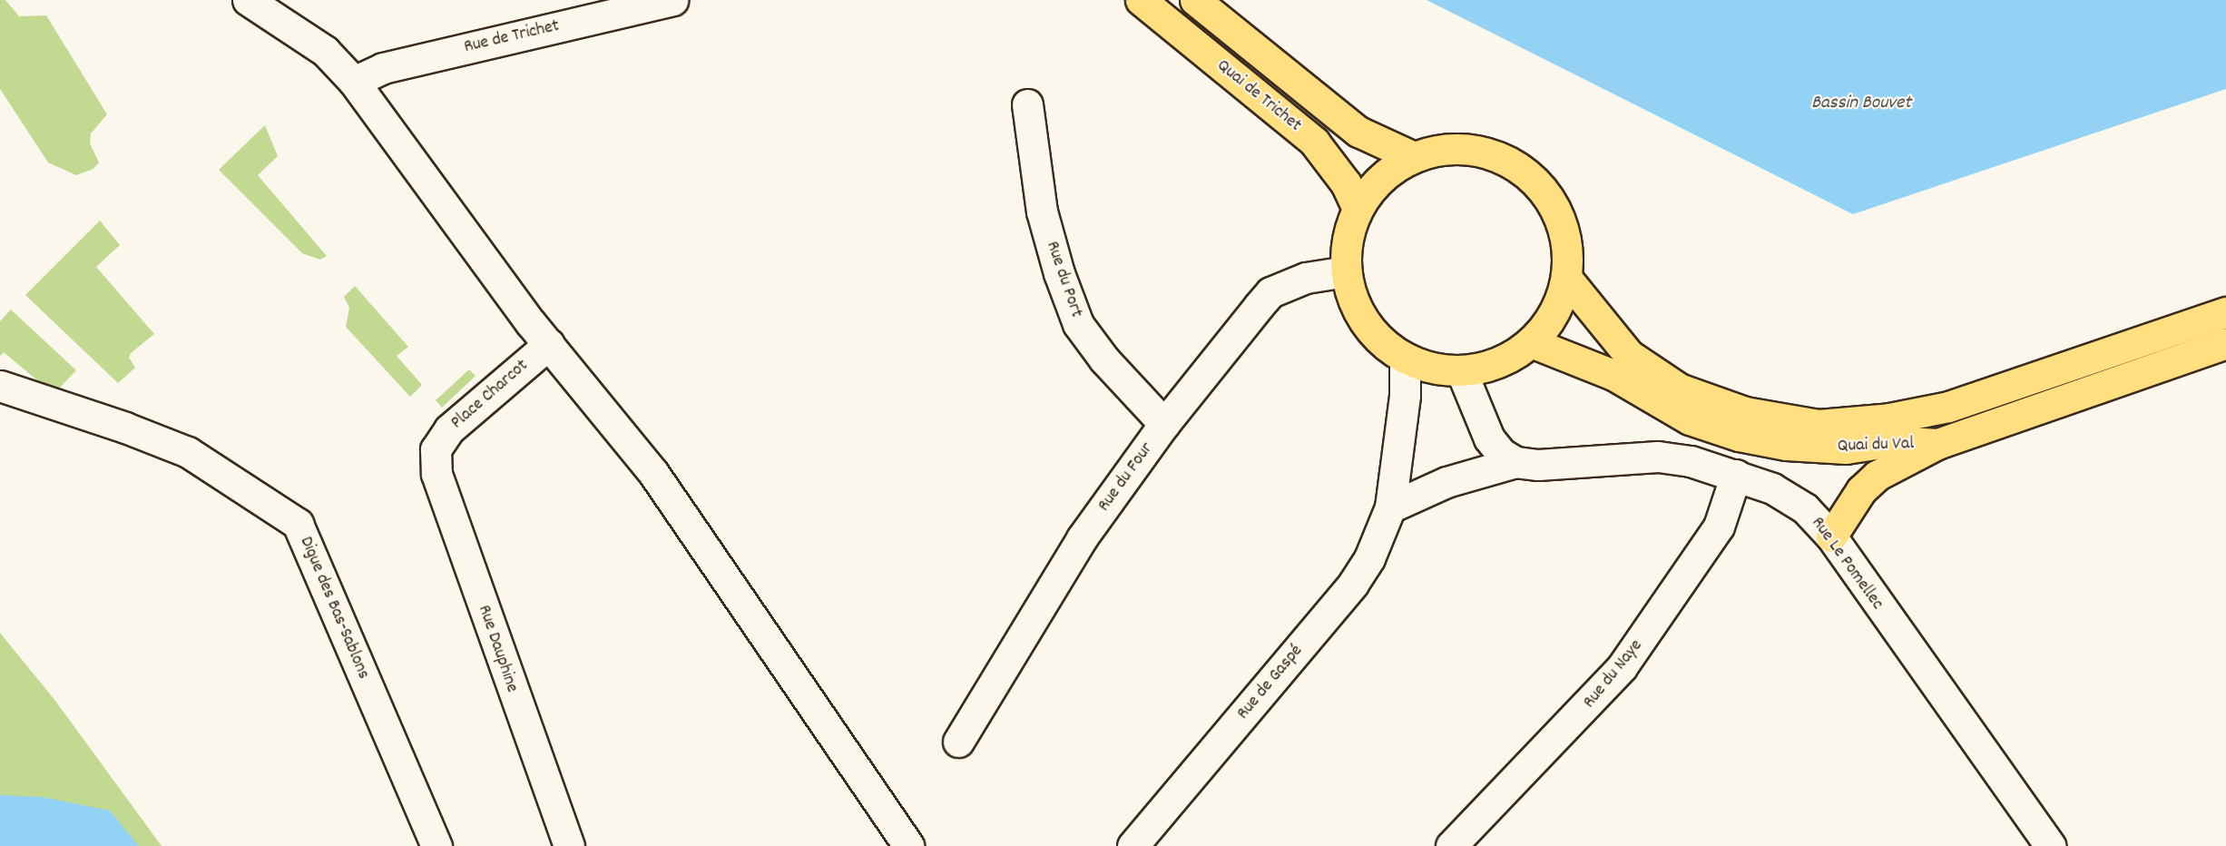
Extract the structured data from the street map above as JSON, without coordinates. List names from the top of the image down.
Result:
{
  "streets": {
    "main road": ["Quai de Trichet", "Quai du Val"],
    "street": [
      "Rue de Trichet",
      "Rue du Port",
      "Place Charcot",
      "Rue du Four",
      "Rue Le Pomellec",
      "Digue des Bas-Sablons",
      "Rue Dauphine",
      "Rue du Naye",
      "Rue de Gaspé"
    ]
  },
  "crossings": [
    ["Rue du Port", "Rue du Four"],
    ["Place Charcot", "Rue Dauphine"],
    ["Rue Le Pomellec", "Rue du Naye"]
  ],
  "water": ["Bassin Bouvet"]
}
